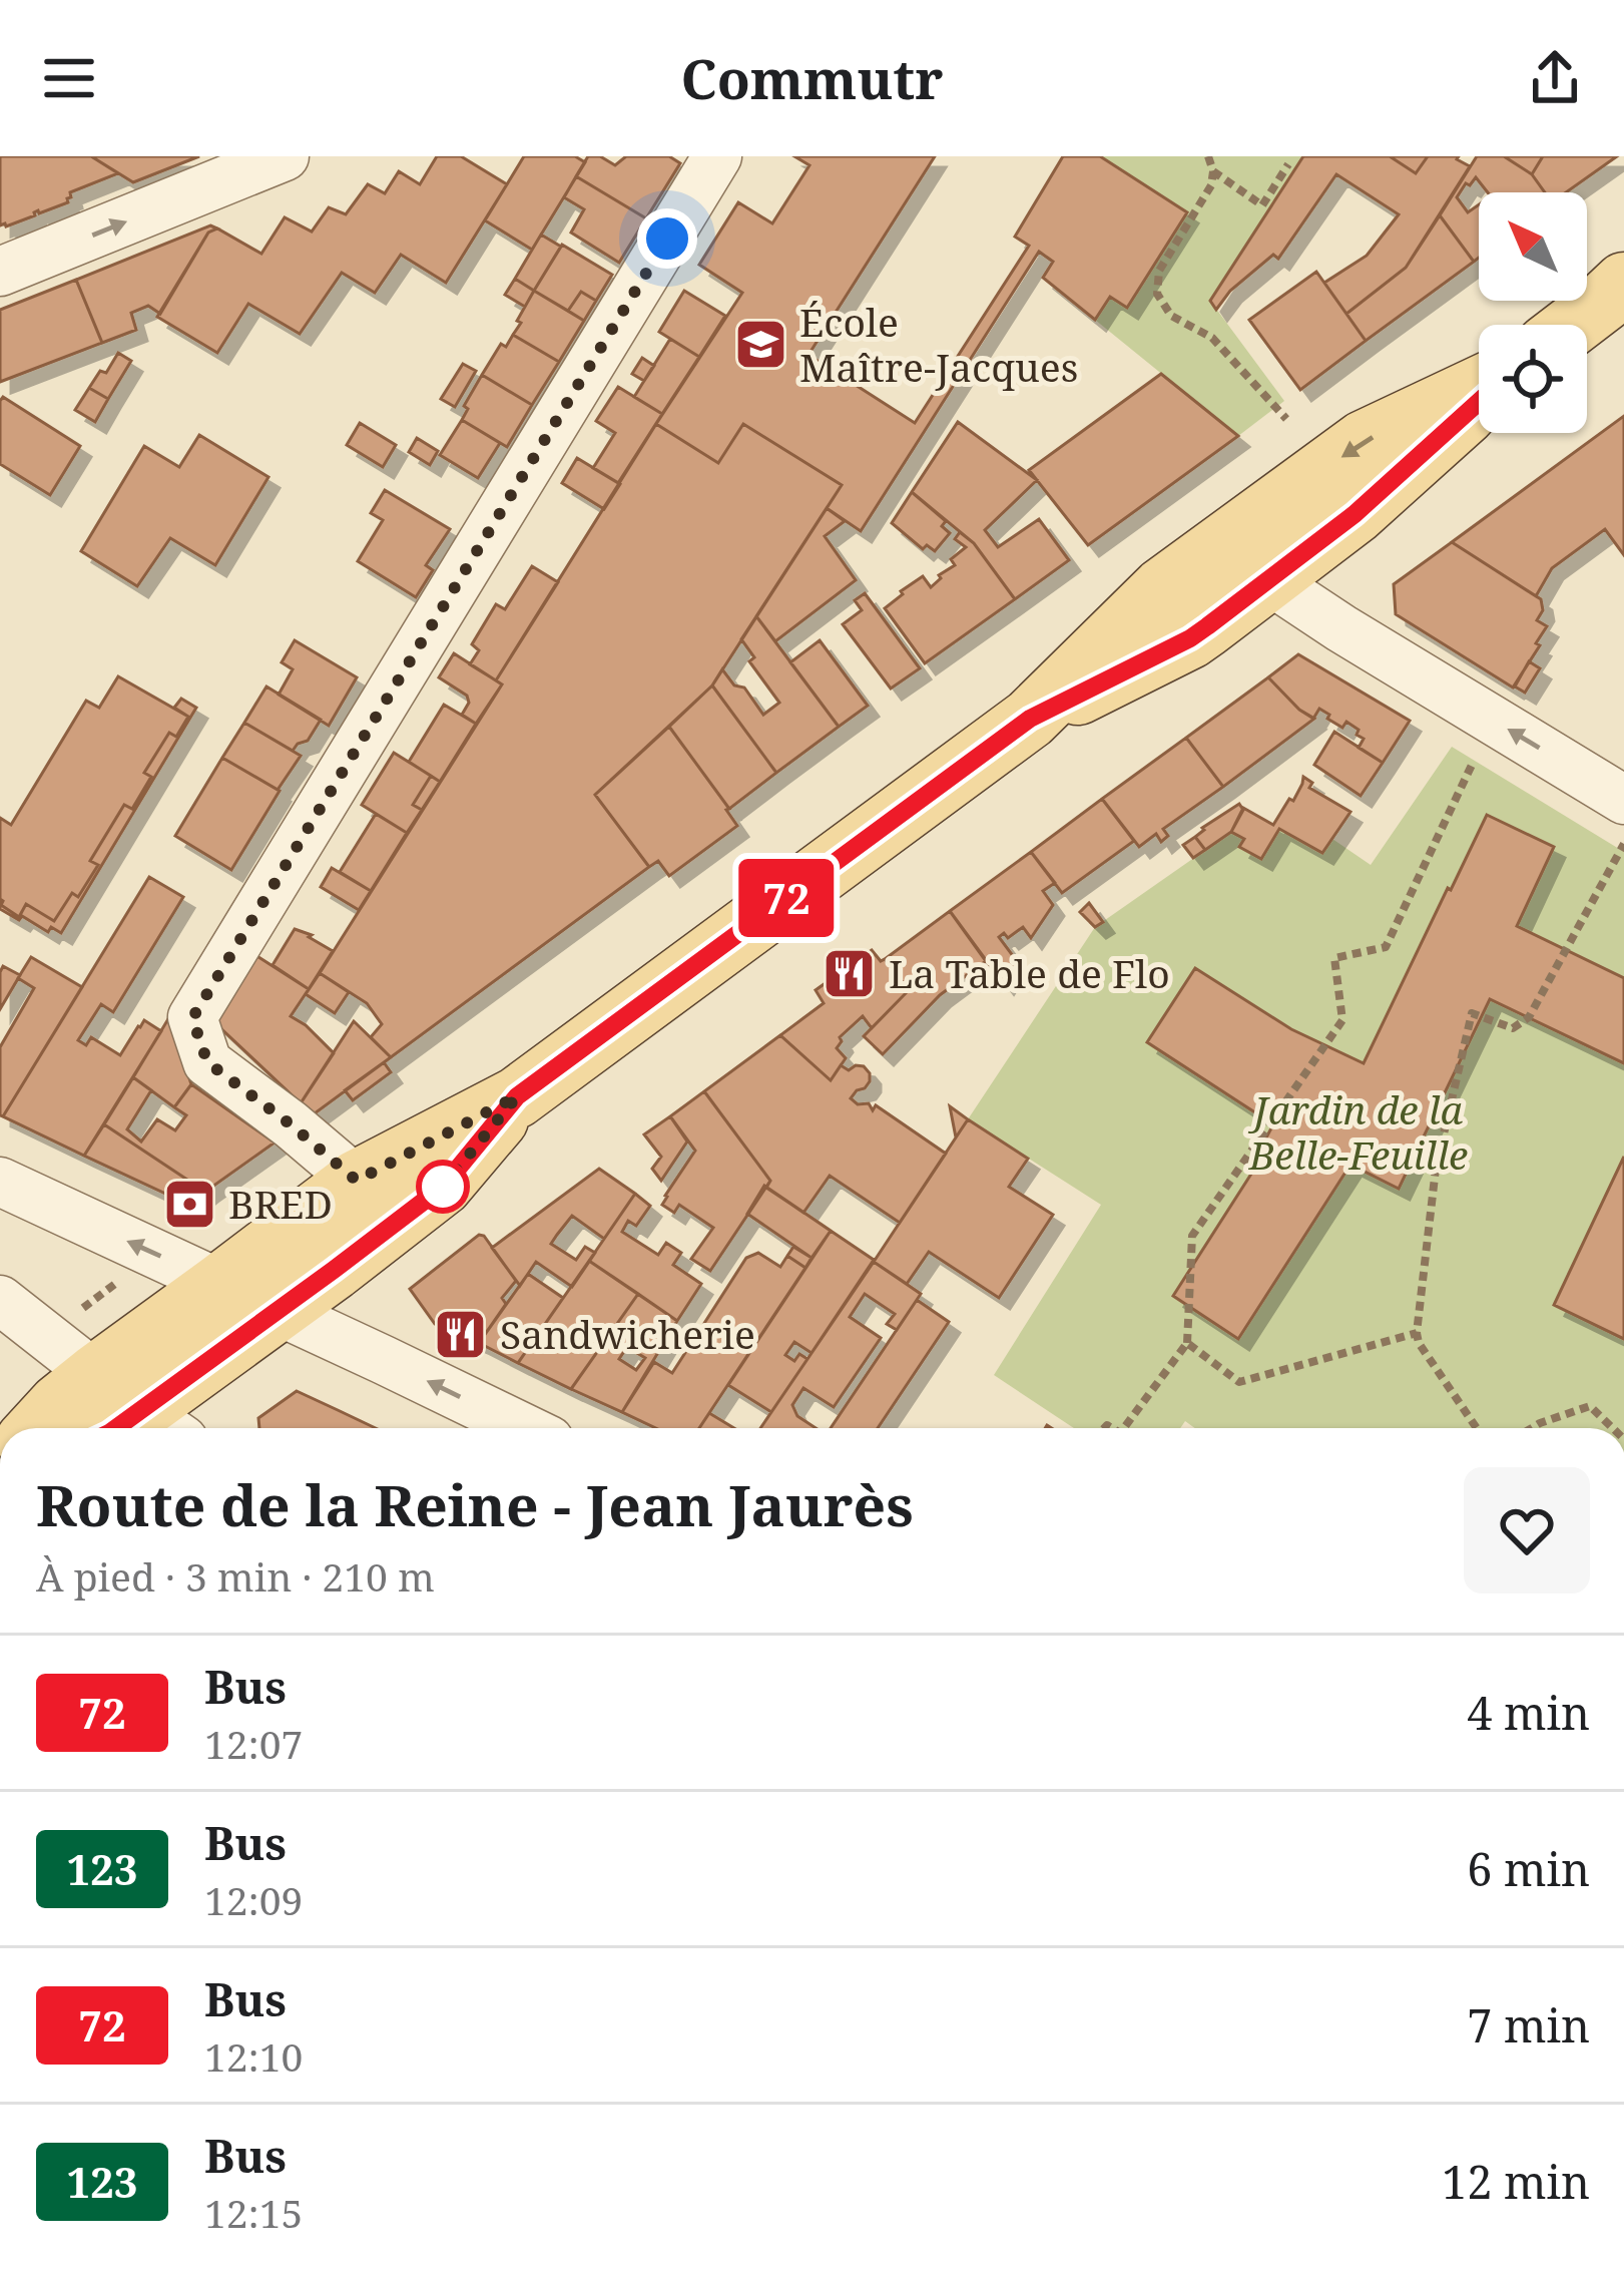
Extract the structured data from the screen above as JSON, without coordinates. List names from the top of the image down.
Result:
{
  "parks": ["Jardin de la Belle-Feuille"],
  "places": {
    "school or university": ["École Maître-Jacques"],
    "restaurant": ["La Table de Flo", "Sandwicherie"],
    "bank": ["BRED"]
  },
  "lines": ["bus line 72"],
  "north": "top left",
  "page": {
    "header": "Commutr",
    "on_map": "72",
    "heading": ["Route de la Reine - Jean Jaurès", "À pied · 3 min · 210 m"],
    "list": [
      {
        "mark": "72",
        "name": "Bus",
        "note": "12:07",
        "value": "4 min"
      },
      {
        "mark": "123",
        "name": "Bus",
        "note": "12:09",
        "value": "6 min"
      },
      {
        "mark": "72",
        "name": "Bus",
        "note": "12:10",
        "value": "7 min"
      },
      {
        "mark": "123",
        "name": "Bus",
        "note": "12:15",
        "value": "12 min"
      }
    ]
  }
}
